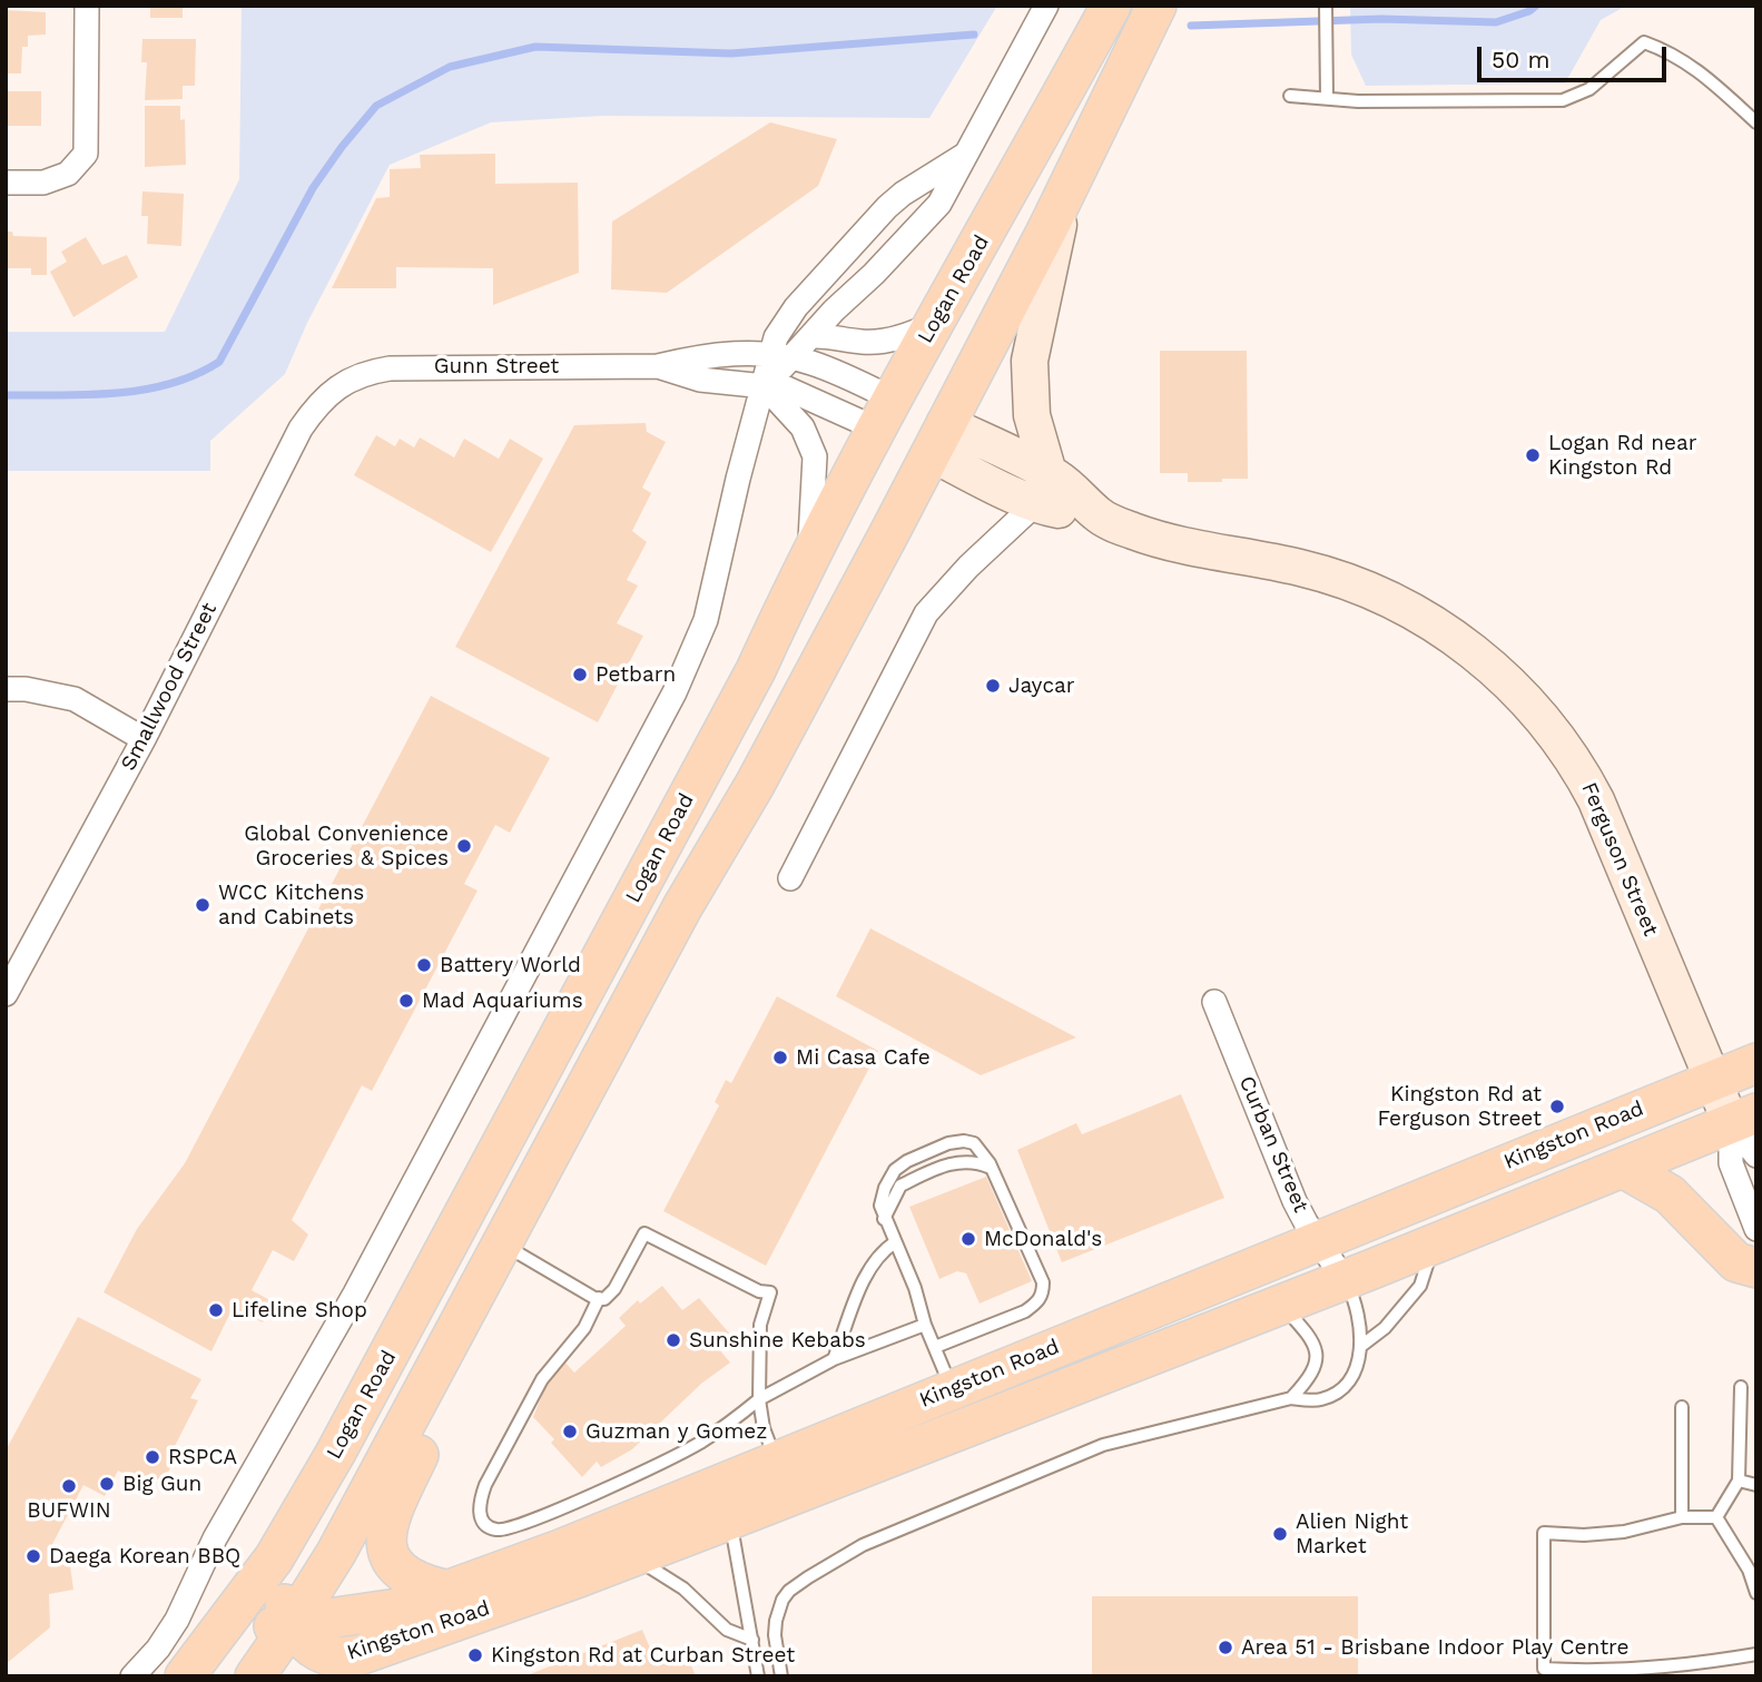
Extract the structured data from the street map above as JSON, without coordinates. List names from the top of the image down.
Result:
{
  "streets": {
    "main road": ["Logan Road", "Kingston Road"],
    "street": [
      "Gunn Street",
      "Smallwood Street",
      "Ferguson Street",
      "Curban Street"
    ]
  },
  "crossings": [
    ["Logan Road", "Gunn Street"],
    ["Gunn Street", "Smallwood Street"],
    ["Ferguson Street", "Kingston Road"],
    ["Kingston Road", "Curban Street"]
  ],
  "places": [
    "Logan Rd near Kingston Rd",
    "Petbarn",
    "Jaycar",
    "Global Convenience Groceries & Spices",
    "WCC Kitchens and Cabinets",
    "Battery World",
    "Mad Aquariums",
    "Mi Casa Cafe",
    "Kingston Rd at Ferguson Street",
    "McDonald's",
    "Lifeline Shop",
    "Sunshine Kebabs",
    "Guzman y Gomez",
    "RSPCA",
    "Big Gun",
    "BUFWIN",
    "Alien Night Market",
    "Daega Korean BBQ",
    "Area 51 - Brisbane Indoor Play Centre",
    "Kingston Rd at Curban Street"
  ],
  "scale_bar": "50 m"
}
